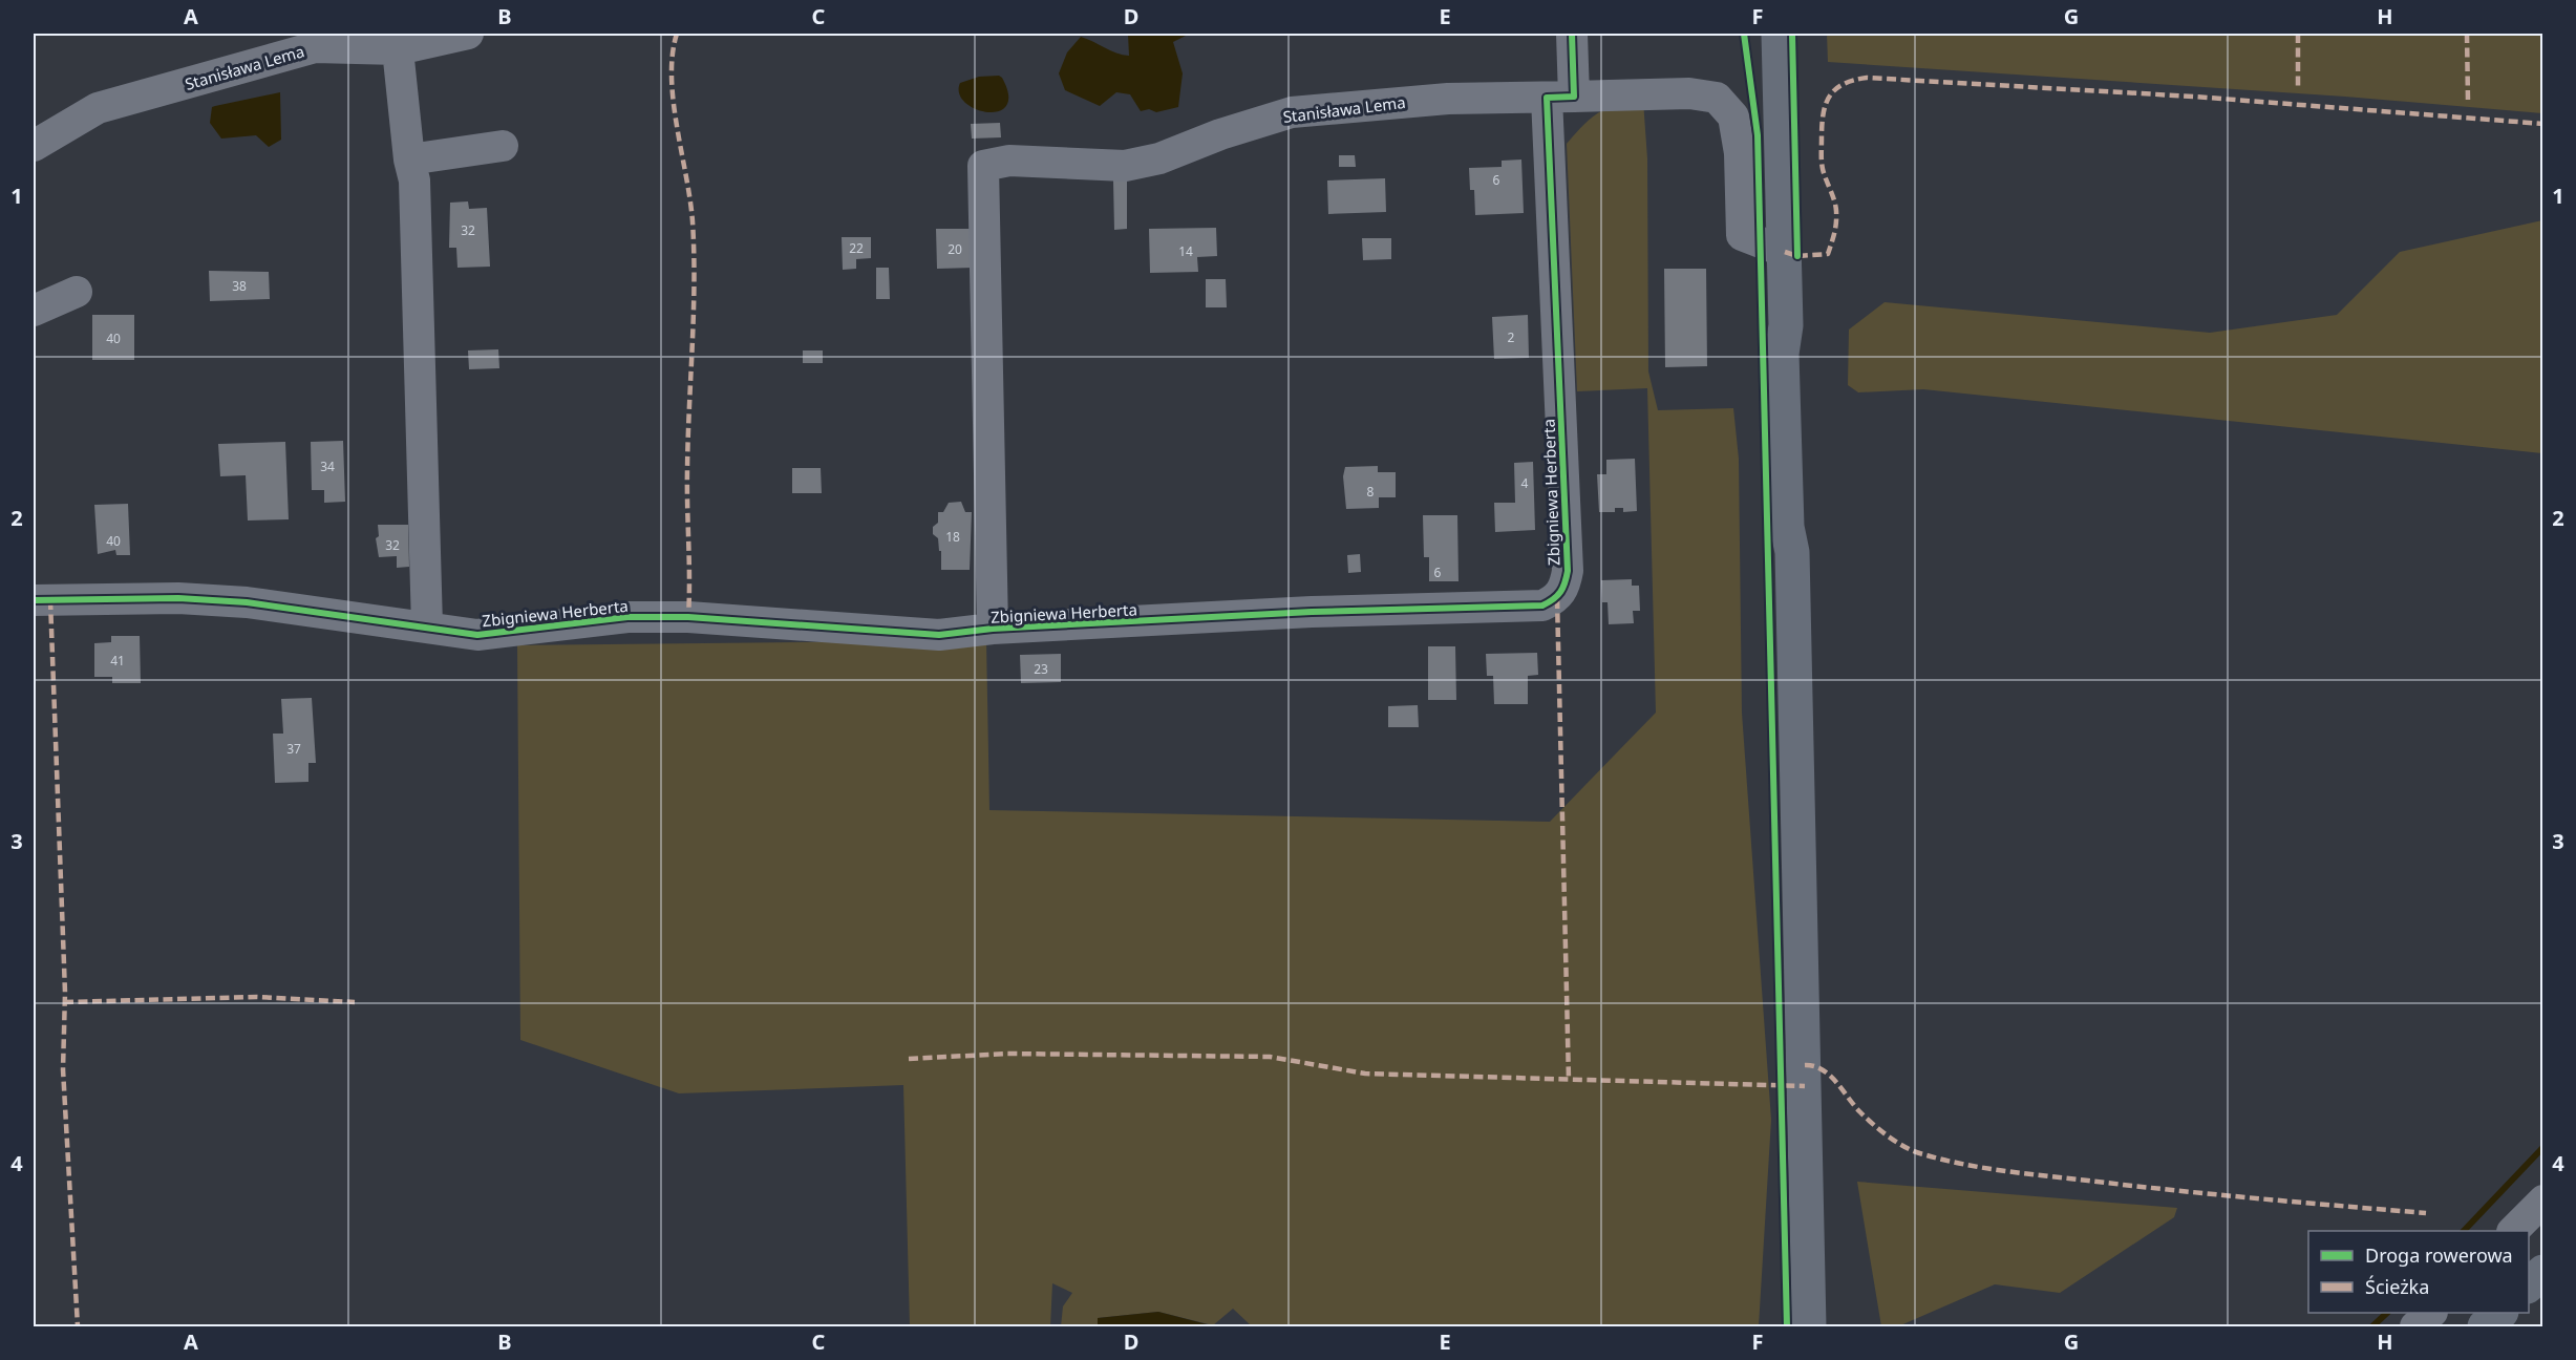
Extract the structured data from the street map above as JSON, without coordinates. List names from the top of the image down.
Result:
{
  "streets": {
    "street": ["Stanisława Lema", "Zbigniewa Herberta"]
  },
  "crossings": [
    ["Stanisława Lema", "Zbigniewa Herberta"]
  ],
  "house_numbers": [
    "6",
    "32",
    "22",
    "20",
    "14",
    "38",
    "2",
    "40",
    "34",
    "4",
    "8",
    "18",
    "40",
    "32",
    "6",
    "41",
    "23",
    "37"
  ],
  "legend": ["Droga rowerowa", "Ścieżka"],
  "grid": {
    "columns": [
      "A",
      "B",
      "C",
      "D",
      "E",
      "F",
      "G",
      "H"
    ],
    "rows": [
      "1",
      "2",
      "3",
      "4"
    ]
  }
}
